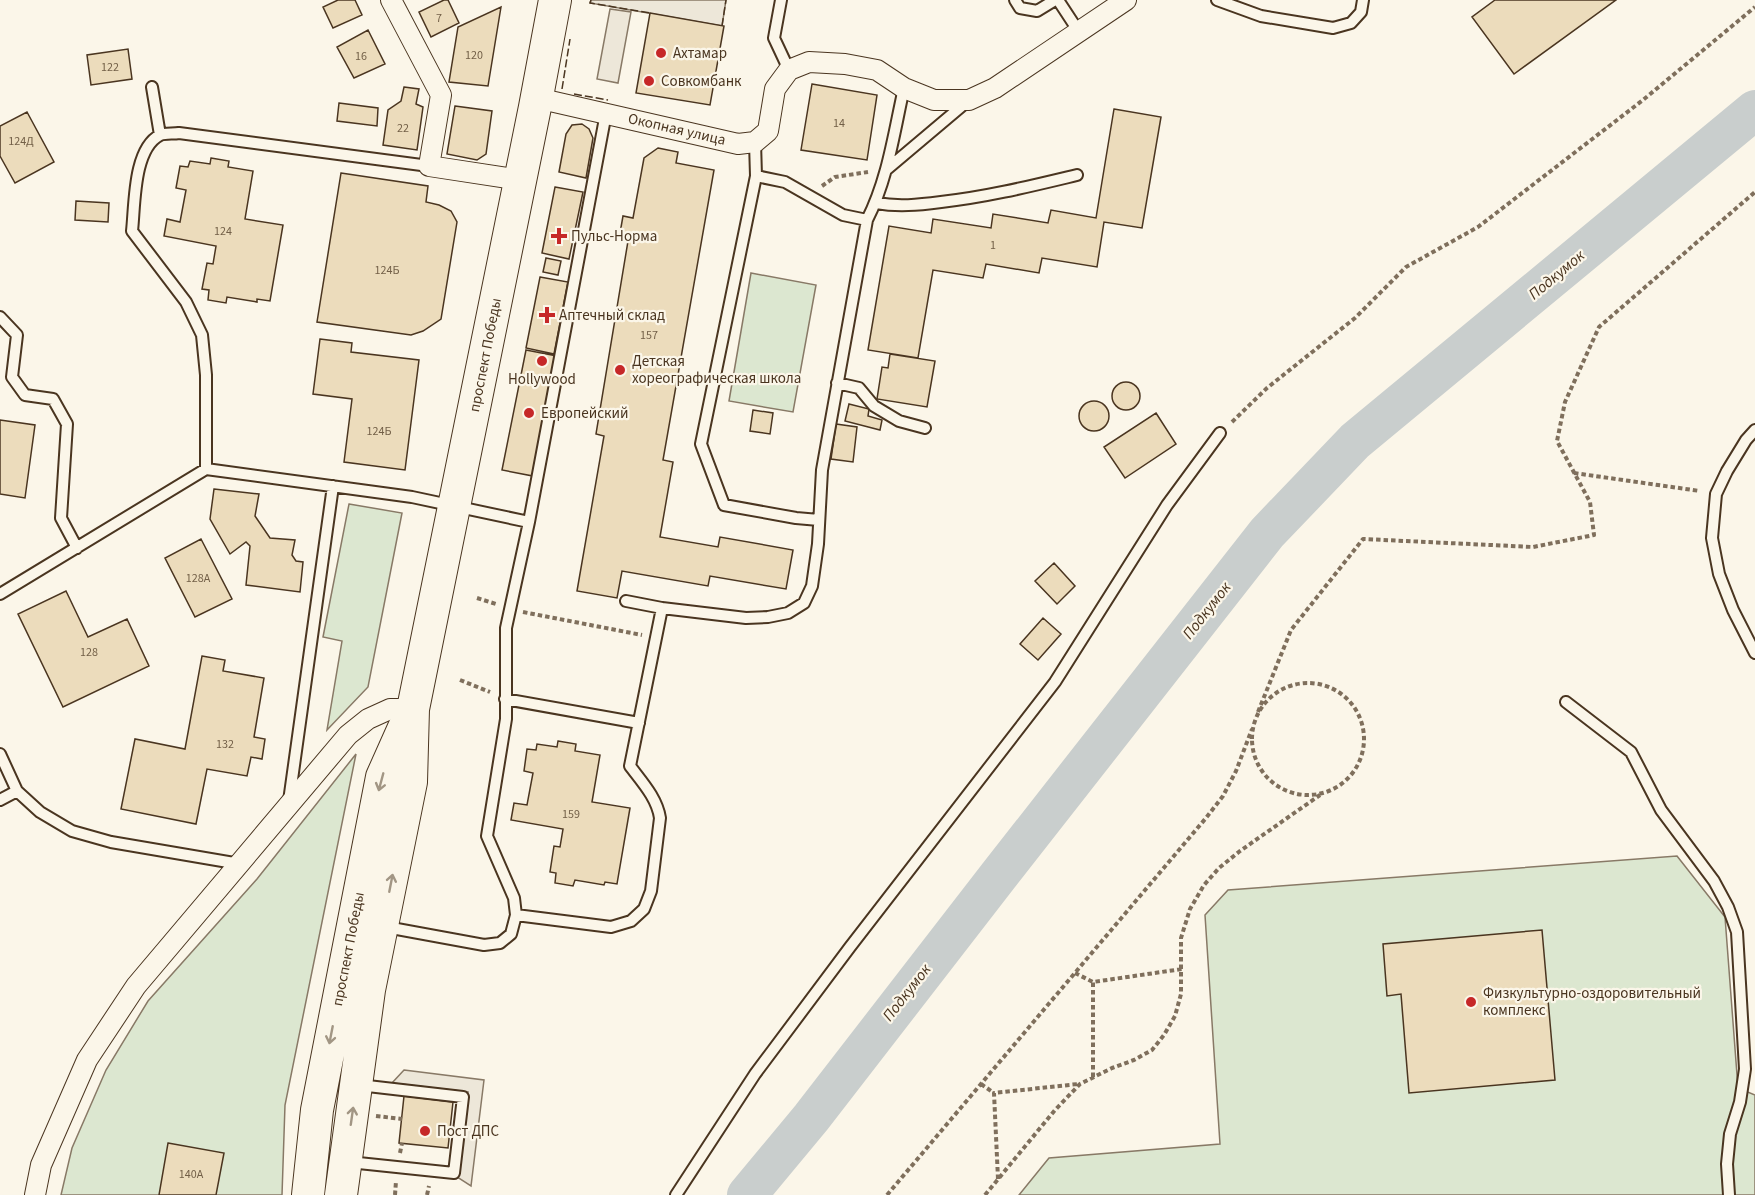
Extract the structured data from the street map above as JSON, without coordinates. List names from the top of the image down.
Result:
{
  "streets": {
    "main road": ["проспект Победы"],
    "street": ["Окопная улица"]
  },
  "crossings": [
    ["Окопная улица", "проспект Победы"]
  ],
  "water": ["Подкумок"],
  "places": {
    "other": [
      "Ахтамар",
      "Совкомбанк",
      "Hollywood",
      "Детская хореографическая школа",
      "Европейский",
      "Физкультурно-оздоровительный комплекс",
      "Пост ДПС"
    ],
    "health": ["Пульс-Норма", "Аптечный склад"]
  },
  "house_numbers": [
    "7",
    "120",
    "16",
    "122",
    "14",
    "22",
    "124Д",
    "124",
    "1",
    "124Б",
    "157",
    "124Б",
    "128А",
    "128",
    "132",
    "159",
    "140А"
  ]
}
